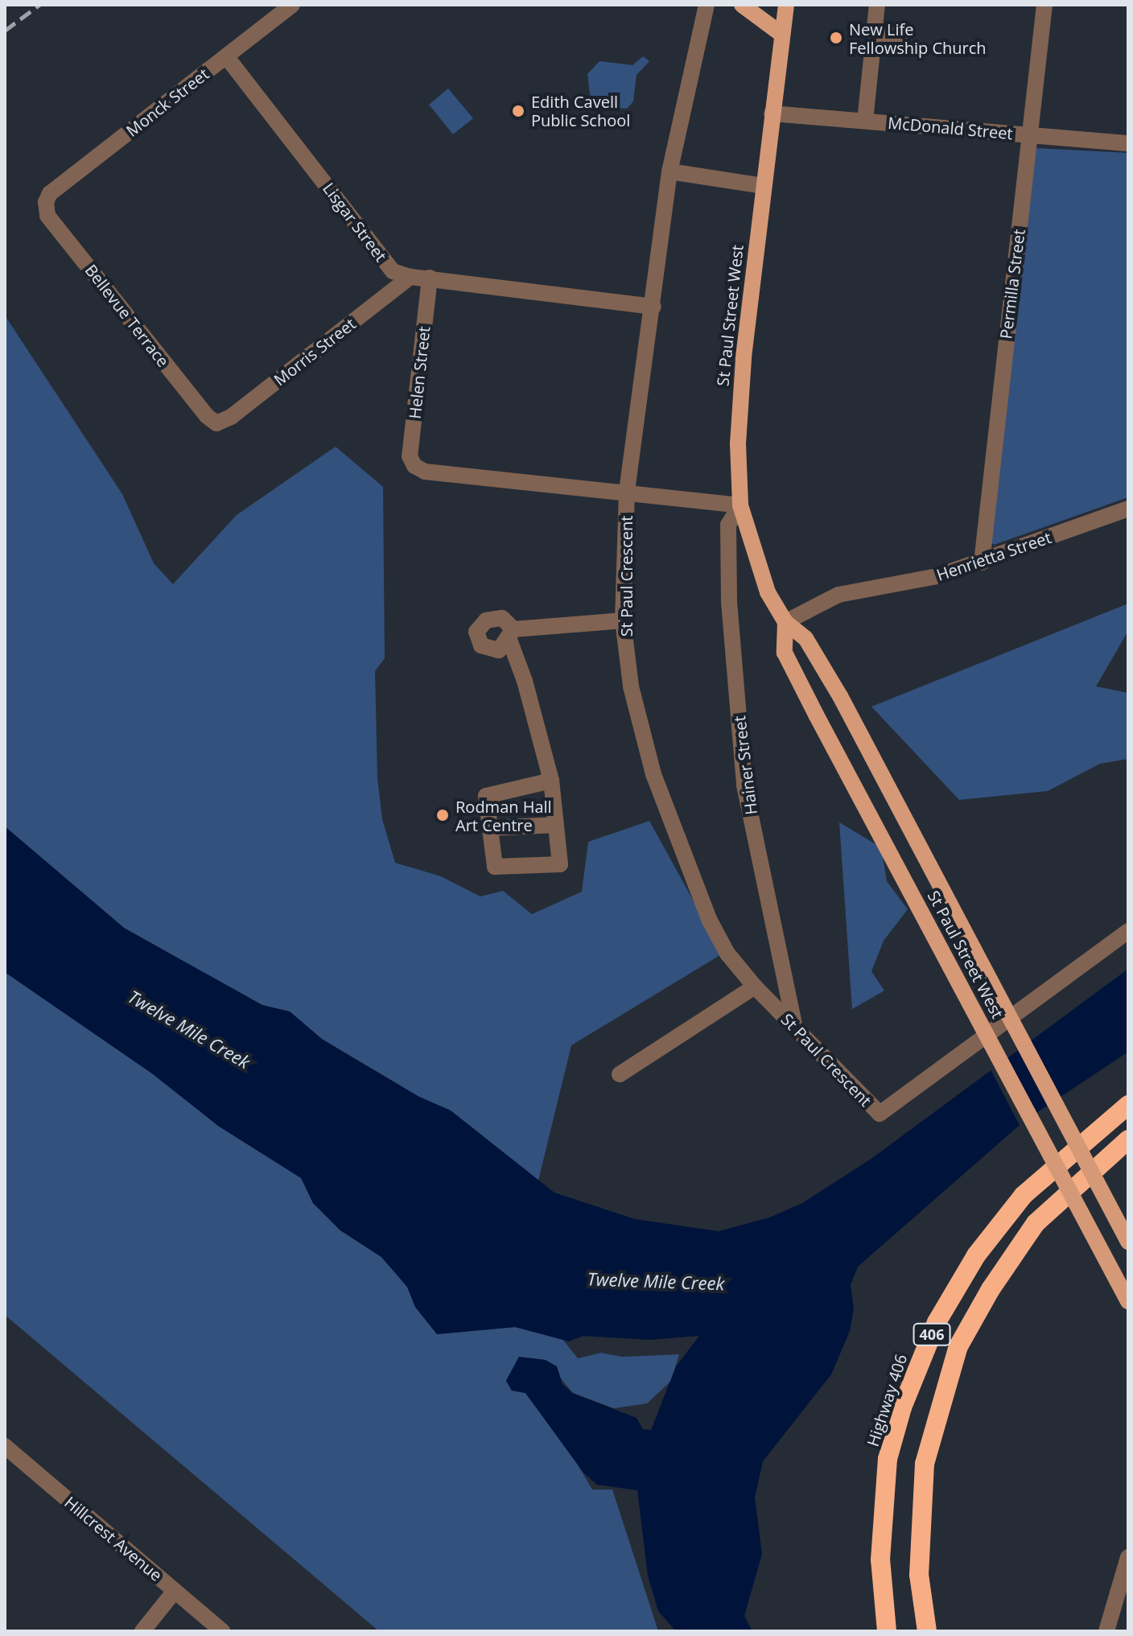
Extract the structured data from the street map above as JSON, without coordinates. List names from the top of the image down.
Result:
{
  "streets": {
    "highway": ["406", "Highway 406"],
    "main road": ["St Paul Street West"],
    "street": [
      "Monck Street",
      "McDonald Street",
      "Lisgar Street",
      "Permilla Street",
      "Bellevue Terrace",
      "Morris Street",
      "Helen Street",
      "Henrietta Street",
      "St Paul Crescent",
      "Hainer Street",
      "Hillcrest Avenue"
    ]
  },
  "crossings": [
    ["Monck Street", "Lisgar Street"],
    ["Monck Street", "Bellevue Terrace"],
    ["McDonald Street", "Permilla Street"],
    ["McDonald Street", "St Paul Street West"],
    ["Lisgar Street", "Morris Street"],
    ["Lisgar Street", "Helen Street"],
    ["Lisgar Street", "St Paul Crescent"],
    ["Permilla Street", "Henrietta Street"],
    ["Bellevue Terrace", "Morris Street"],
    ["St Paul Street West", "Henrietta Street"],
    ["St Paul Street West", "Hainer Street"],
    ["Helen Street", "St Paul Crescent"],
    ["St Paul Crescent", "Hainer Street"]
  ],
  "water": ["Twelve Mile Creek"],
  "places": ["New Life Fellowship Church", "Edith Cavell Public School", "Rodman Hall Art Centre"]
}
